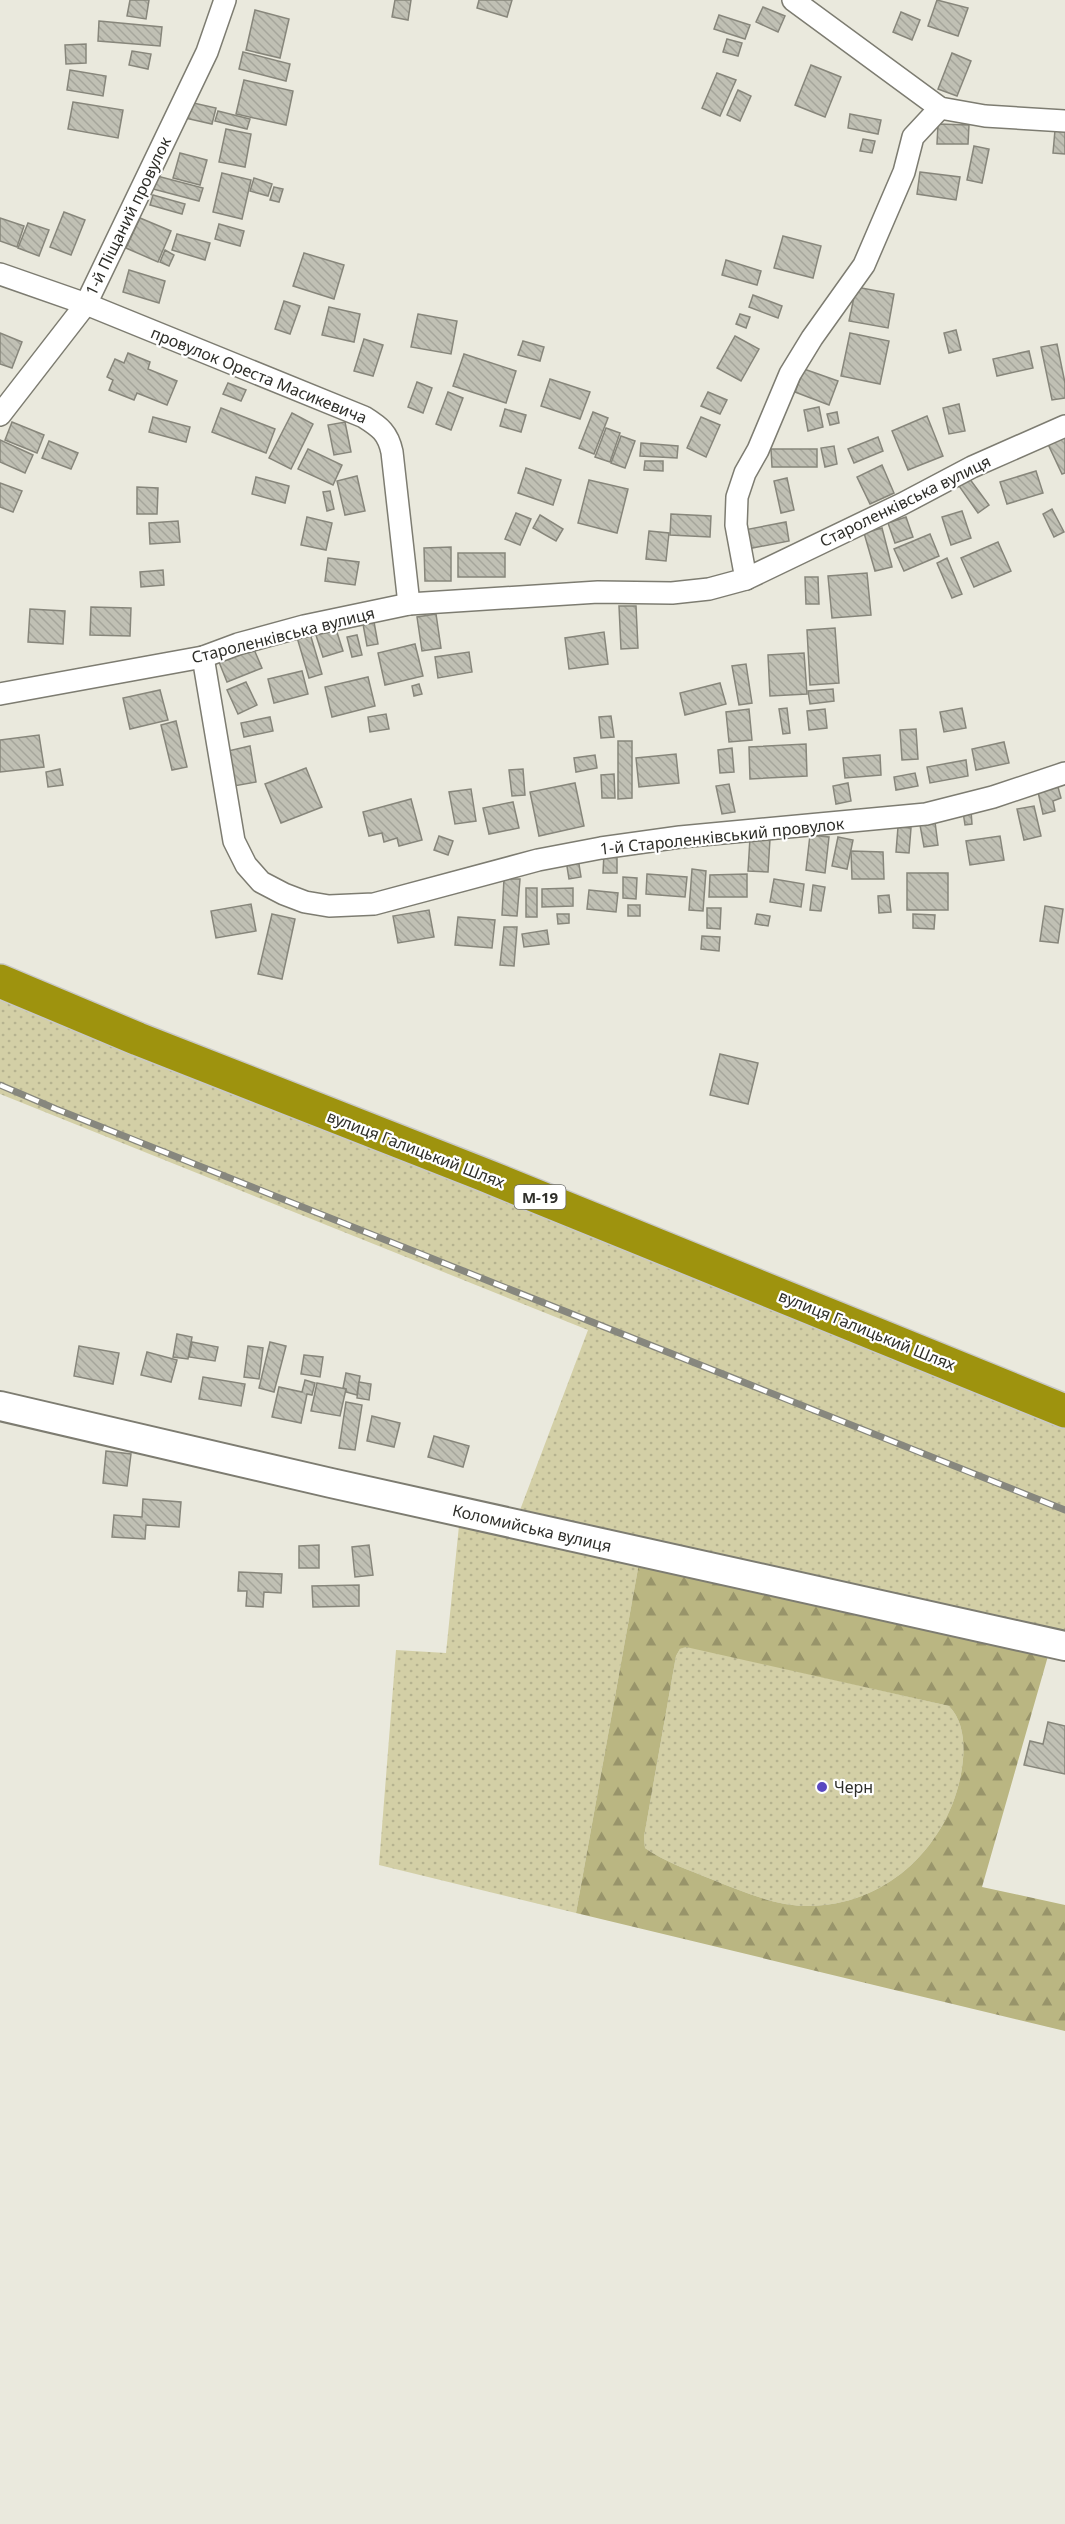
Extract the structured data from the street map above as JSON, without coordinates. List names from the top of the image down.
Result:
{
  "streets": {
    "highway": ["вулиця Галицький Шлях", "М-19"],
    "street": [
      "1-й Піщаний провулок",
      "провулок Ореста Масикевича",
      "Староленківська вулиця",
      "1-й Староленківський провулок",
      "Коломийська вулиця"
    ]
  },
  "crossings": [
    ["1-й Піщаний провулок", "провулок Ореста Масикевича"],
    ["провулок Ореста Масикевича", "Староленківська вулиця"],
    ["Староленківська вулиця", "1-й Староленківський провулок"]
  ],
  "places": ["Черн"]
}
